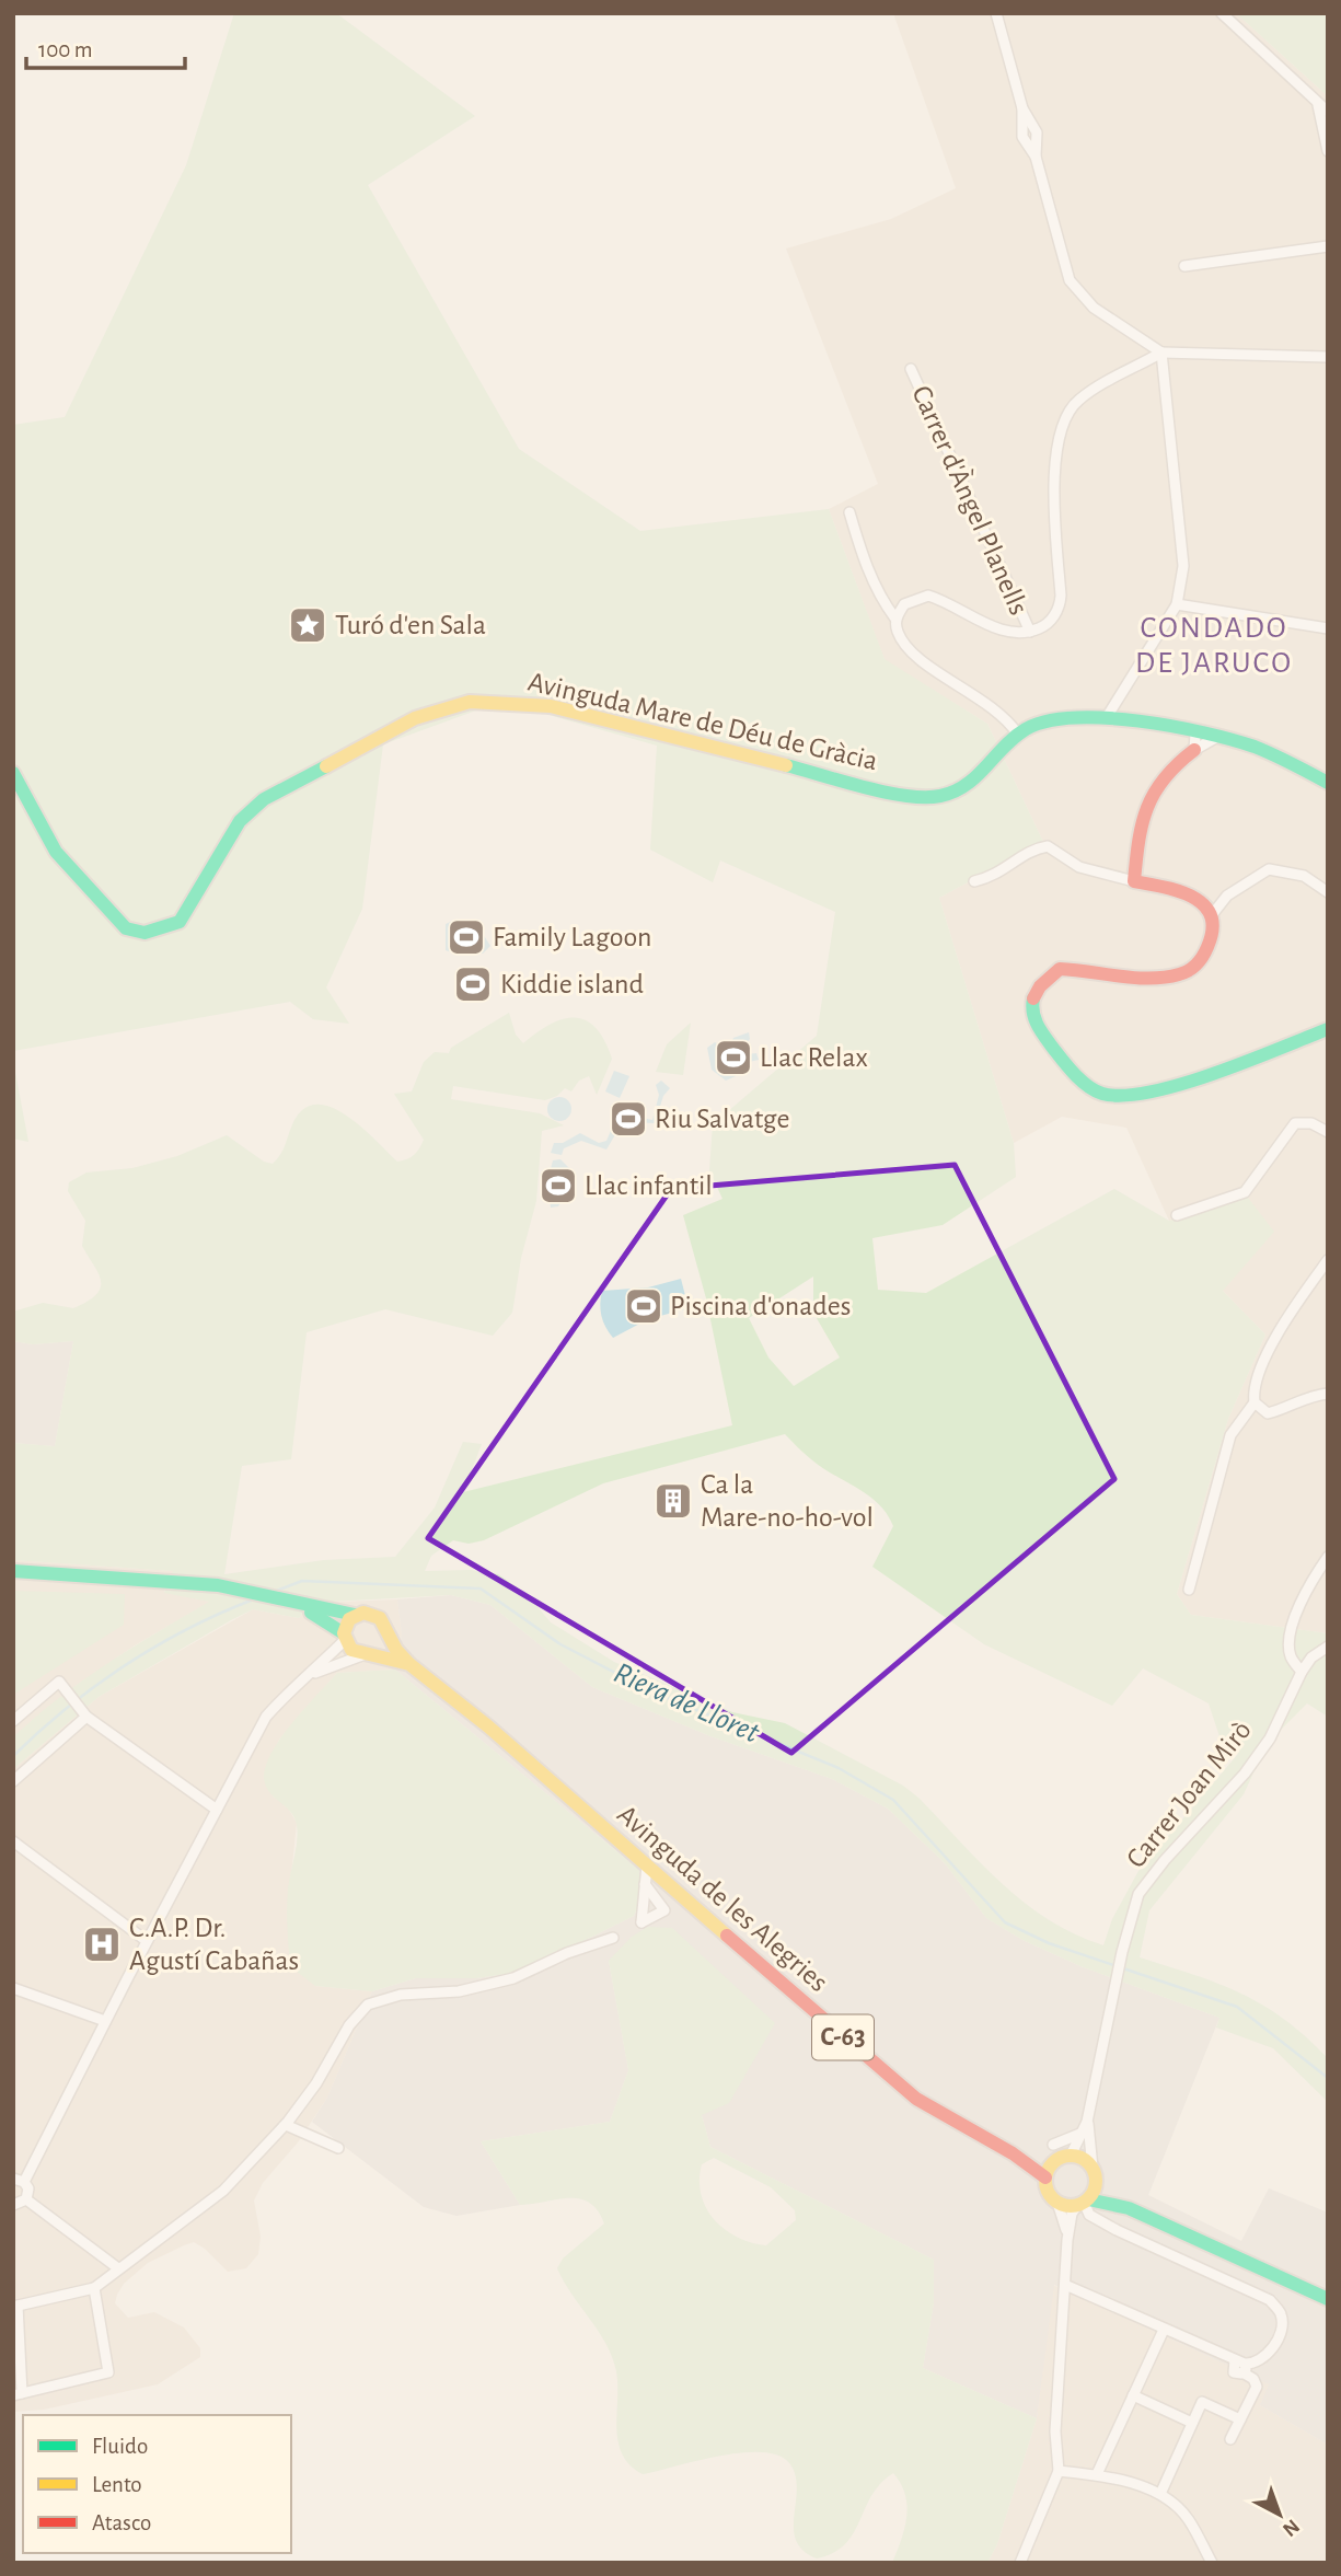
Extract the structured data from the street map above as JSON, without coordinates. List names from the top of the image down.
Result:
{
  "streets": {
    "street": [
      "Carrer d'Àngel Planells",
      "Avinguda Mare de Déu de Gràcia",
      "Carrer Joan Mirò",
      "Avinguda de les Alegries",
      "C-63"
    ]
  },
  "crossings": [
    ["Carrer Joan Mirò", "Avinguda de les Alegries"],
    ["Carrer Joan Mirò", "C-63"],
    ["Avinguda de les Alegries", "C-63"]
  ],
  "districts": ["CONDADO DE JARUCO"],
  "water": ["Riera de Lloret"],
  "places": {
    "place": ["Turó d'en Sala"],
    "sports": [
      "Family Lagoon",
      "Kiddie island",
      "Llac Relax",
      "Riu Salvatge",
      "Llac infantil",
      "Piscina d'onades"
    ],
    "building": ["Ca la Mare-no-ho-vol"],
    "hospital": ["C.A.P. Dr. Agustí Cabañas"]
  },
  "legend": ["Fluido", "Lento", "Atasco"],
  "scale_bar": "100 m",
  "north": "bottom right"
}
